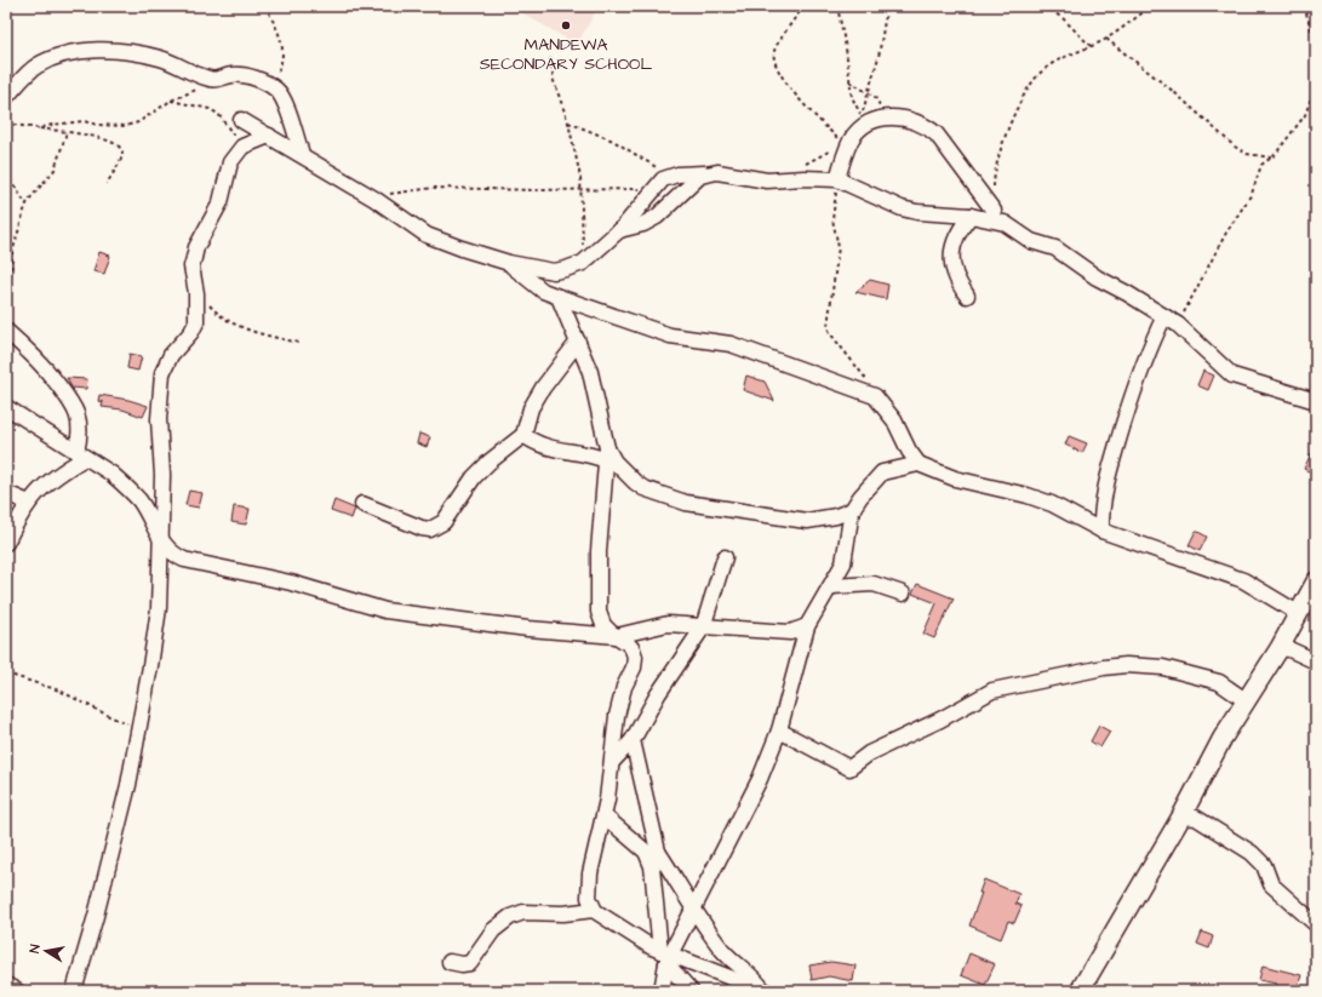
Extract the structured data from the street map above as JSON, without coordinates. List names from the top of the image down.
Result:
{
  "places": ["MANDEWA SECONDARY SCHOOL"],
  "north": "left"
}
